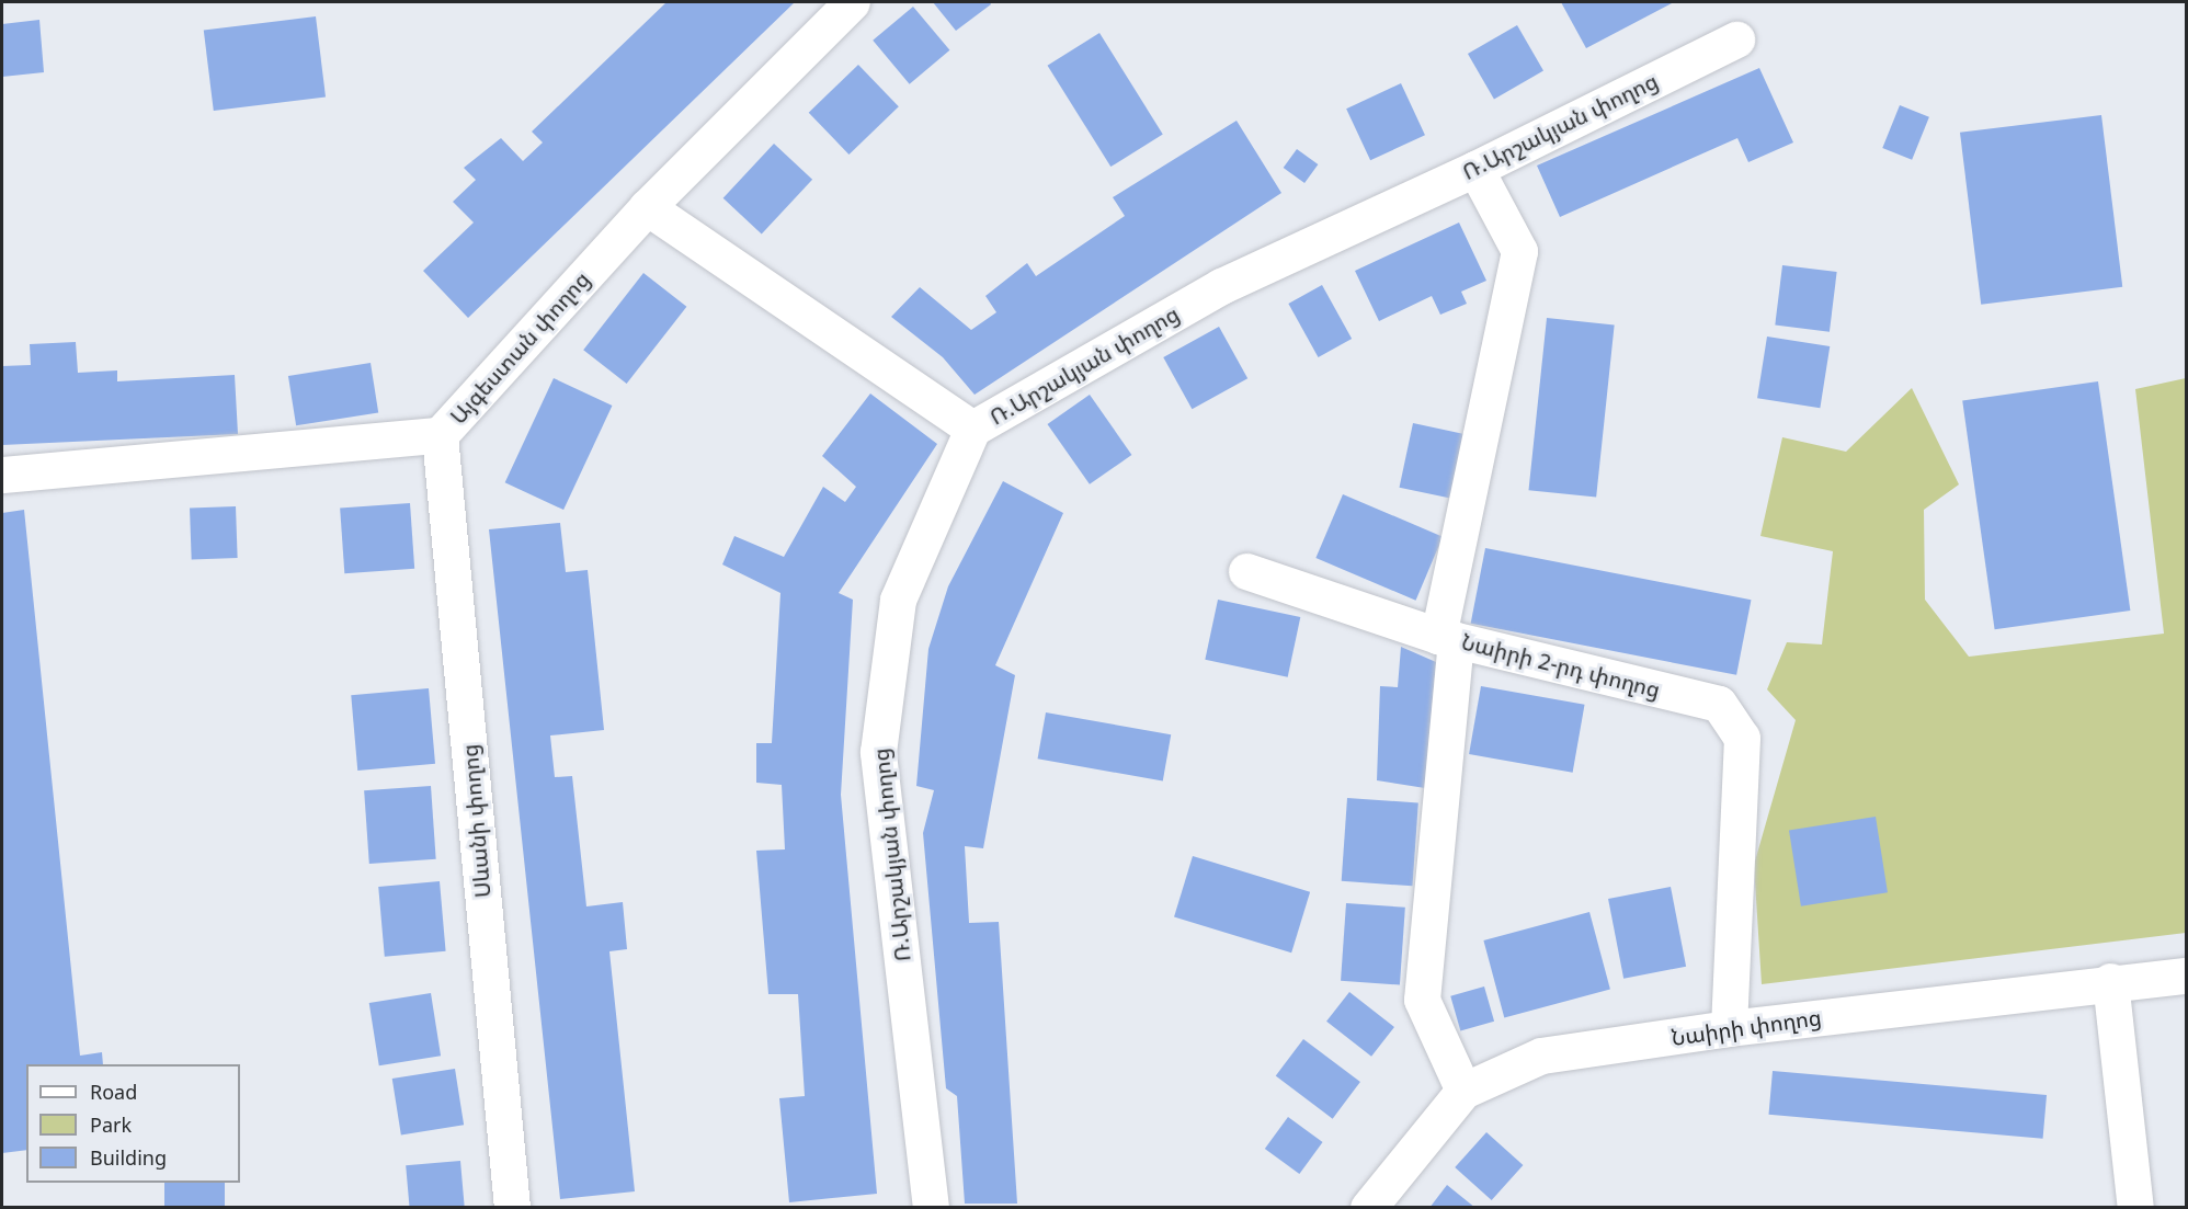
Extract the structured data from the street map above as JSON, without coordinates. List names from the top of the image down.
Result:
{
  "streets": {
    "street": [
      "Ռ.Արշակյան փողոց",
      "Այգեստան փողոց",
      "Նաիրի 2-րդ փողոց",
      "Սևանի փողոց",
      "Նաիրի փողոց"
    ]
  },
  "crossings": [
    ["Ռ.Արշակյան փողոց", "Նաիրի 2-րդ փողոց"],
    ["Այգեստան փողոց", "Սևանի փողոց"],
    ["Նաիրի 2-րդ փողոց", "Նաիրի փողոց"]
  ],
  "legend": ["Road", "Park", "Building"]
}
